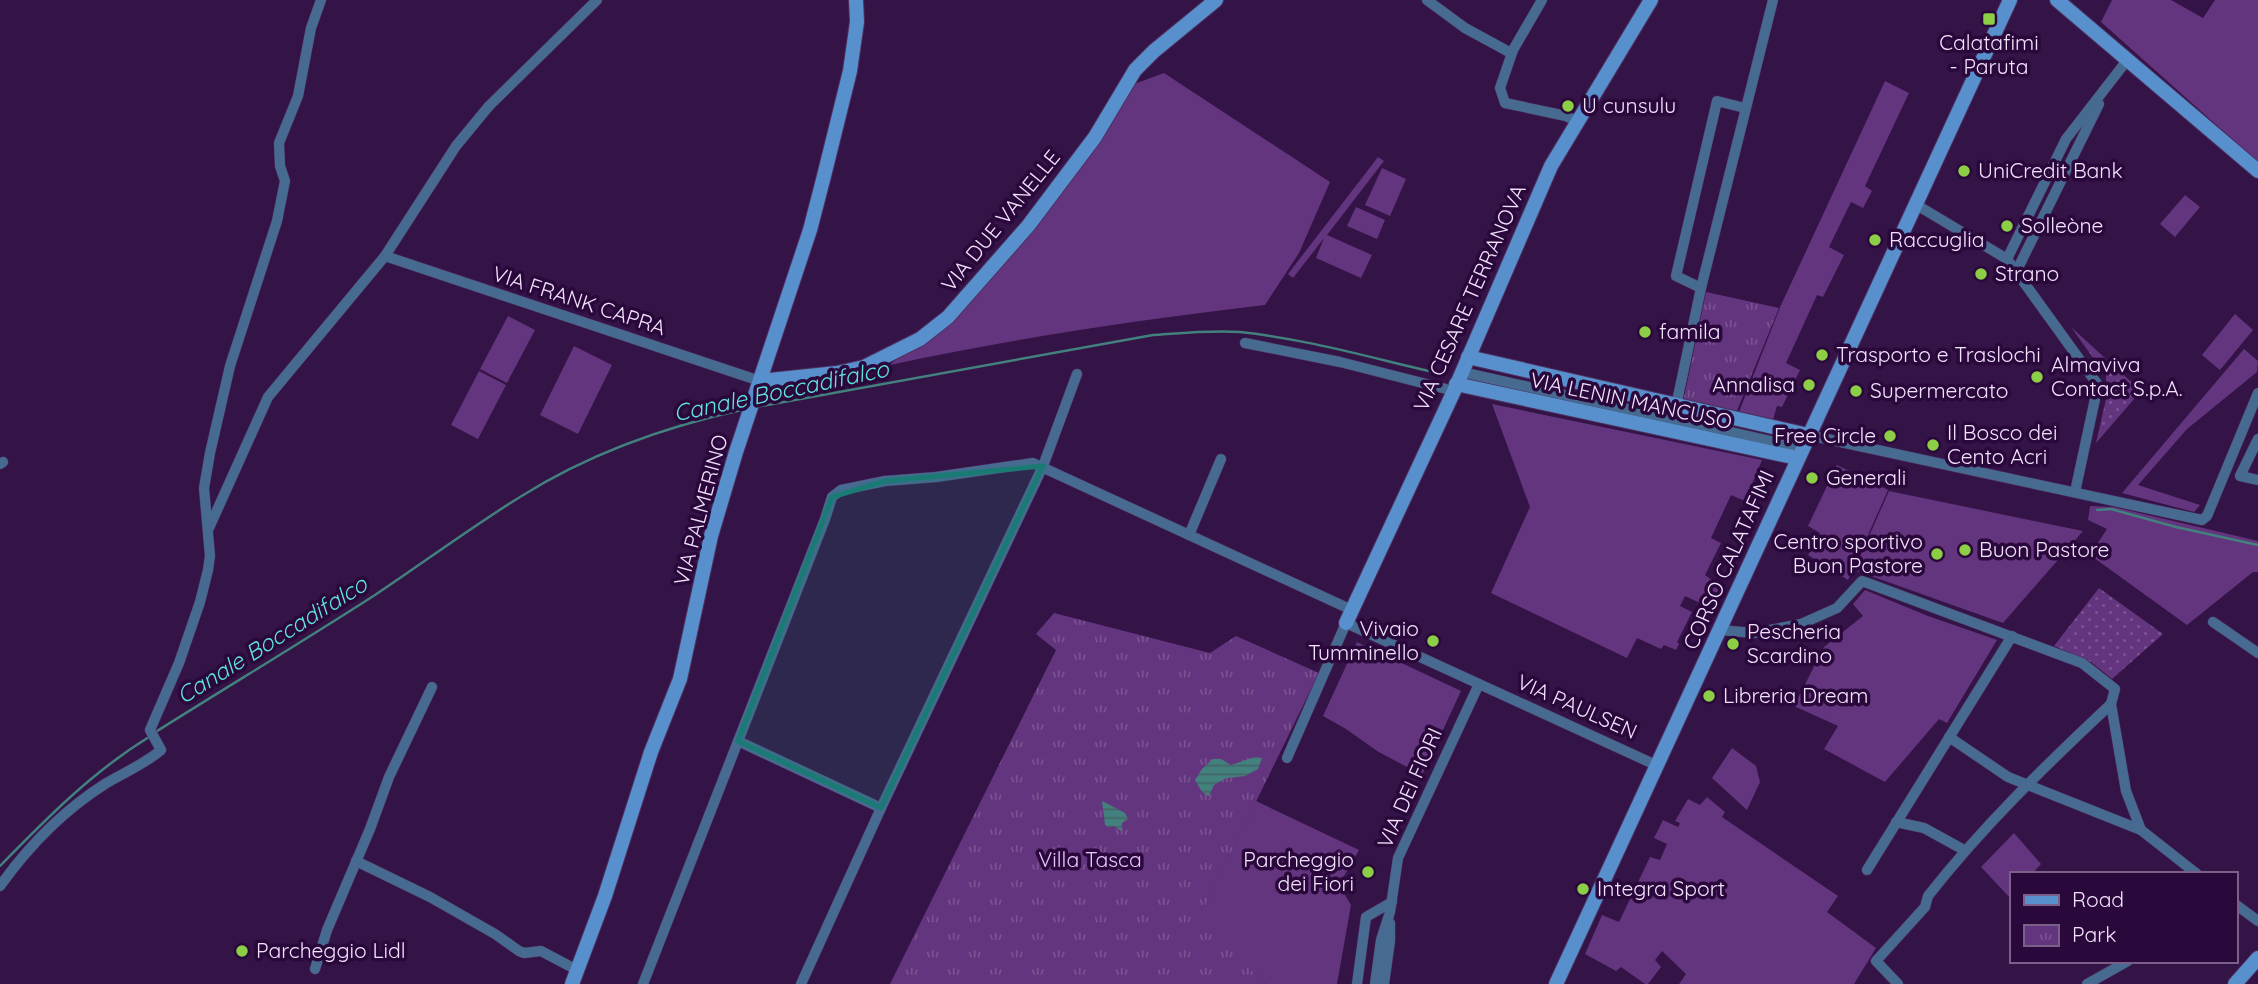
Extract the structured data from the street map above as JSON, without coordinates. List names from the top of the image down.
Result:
{
  "streets": {
    "street": [
      "VIA DUE VANELLE",
      "VIA CESARE TERRANOVA",
      "VIA FRANK CAPRA",
      "VIA LENIN MANCUSO",
      "VIA PALMERINO",
      "CORSO CALATAFIMI",
      "VIA PAULSEN",
      "VIA DEI FIORI"
    ]
  },
  "crossings": [
    ["VIA DUE VANELLE", "VIA FRANK CAPRA"],
    ["VIA DUE VANELLE", "VIA PALMERINO"],
    ["VIA CESARE TERRANOVA", "VIA LENIN MANCUSO"],
    ["VIA CESARE TERRANOVA", "VIA PAULSEN"],
    ["VIA FRANK CAPRA", "VIA PALMERINO"],
    ["VIA LENIN MANCUSO", "CORSO CALATAFIMI"],
    ["CORSO CALATAFIMI", "VIA PAULSEN"],
    ["VIA PAULSEN", "VIA DEI FIORI"]
  ],
  "water": ["Canale Boccadifalco"],
  "parks": ["Villa Tasca"],
  "places": {
    "transit": ["Calatafimi - Paruta"],
    "other": [
      "U cunsulu",
      "UniCredit Bank",
      "Solleòne",
      "Raccuglia",
      "Strano",
      "famila",
      "Trasporto e Traslochi",
      "Almaviva Contact S.p.A.",
      "Annalisa",
      "Supermercato",
      "Free Circle",
      "Il Bosco dei Cento Acri",
      "Generali",
      "Buon Pastore",
      "Centro sportivo Buon Pastore",
      "Vivaio Tumminello",
      "Pescheria Scardino",
      "Libreria Dream",
      "Parcheggio dei Fiori",
      "Integra Sport",
      "Parcheggio Lidl"
    ]
  },
  "legend": ["Road", "Park"]
}
